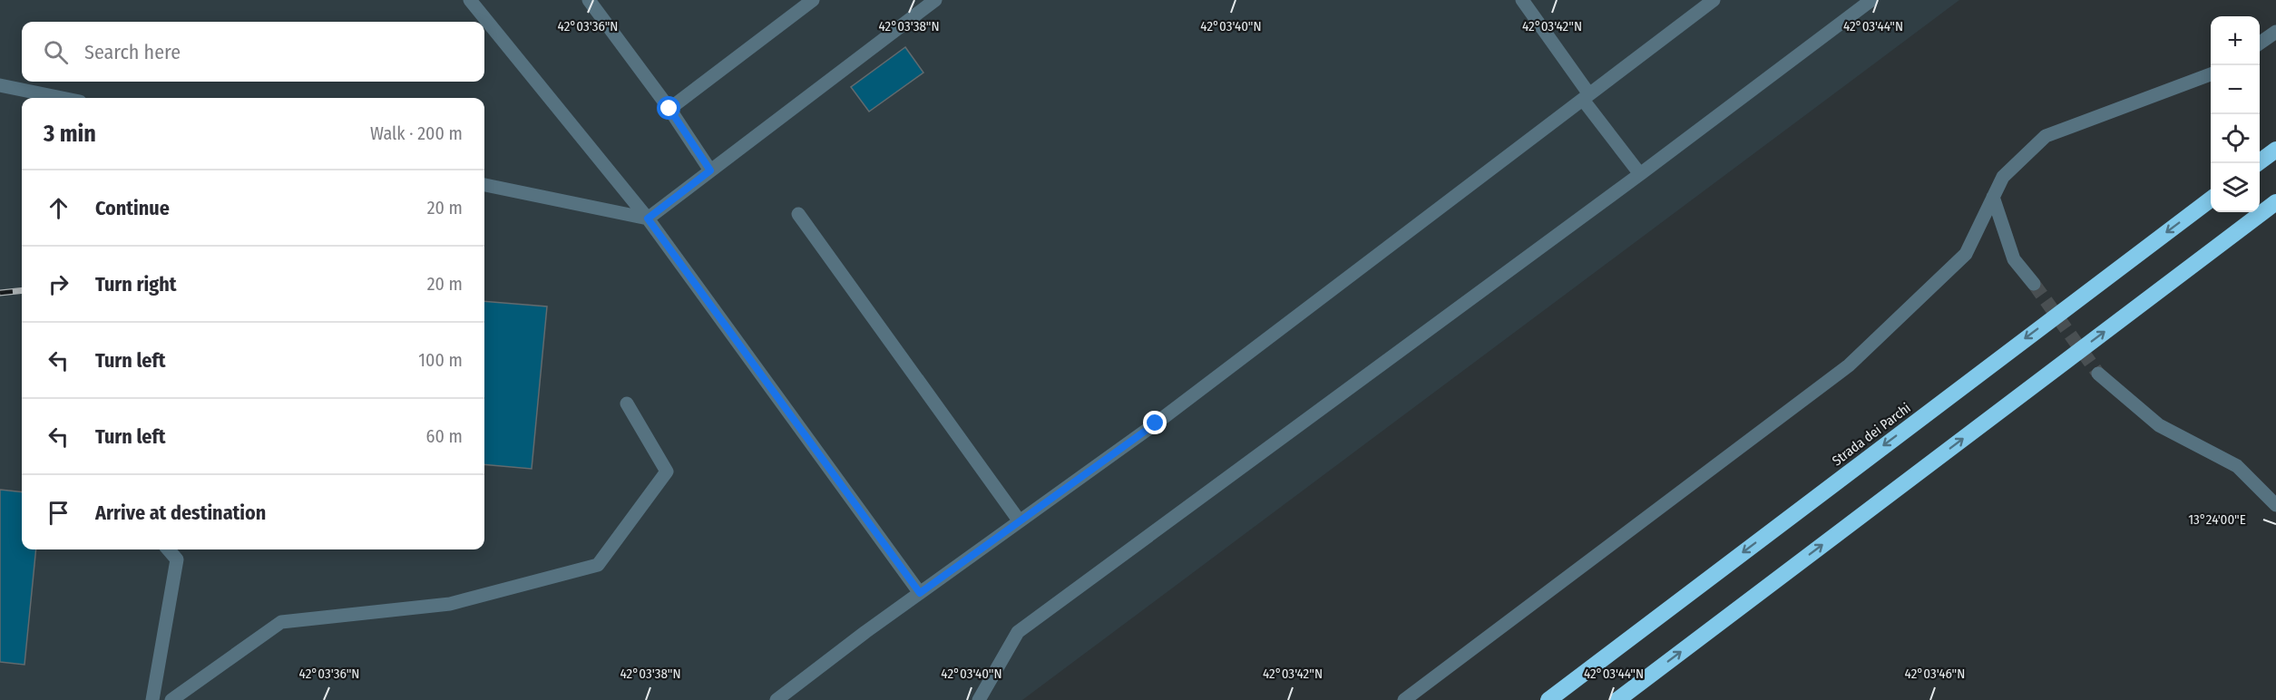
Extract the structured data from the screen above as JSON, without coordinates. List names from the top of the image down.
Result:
{
  "streets": {
    "highway": ["Strada dei Parchi"]
  },
  "page": {
    "map_buttons": ["+", "−"],
    "search": "Search here",
    "heading": ["3 min", "Walk · 200 m"],
    "list": [
      ["Continue", "20 m"],
      ["Turn right", "20 m"],
      ["Turn left", "100 m"],
      ["Turn left", "60 m"],
      "Arrive at destination"
    ]
  },
  "coordinates": [
    "42°03'36\"N",
    "42°03'38\"N",
    "42°03'40\"N",
    "42°03'42\"N",
    "42°03'44\"N",
    "13°24'00\"E",
    "42°03'46\"N"
  ]
}
